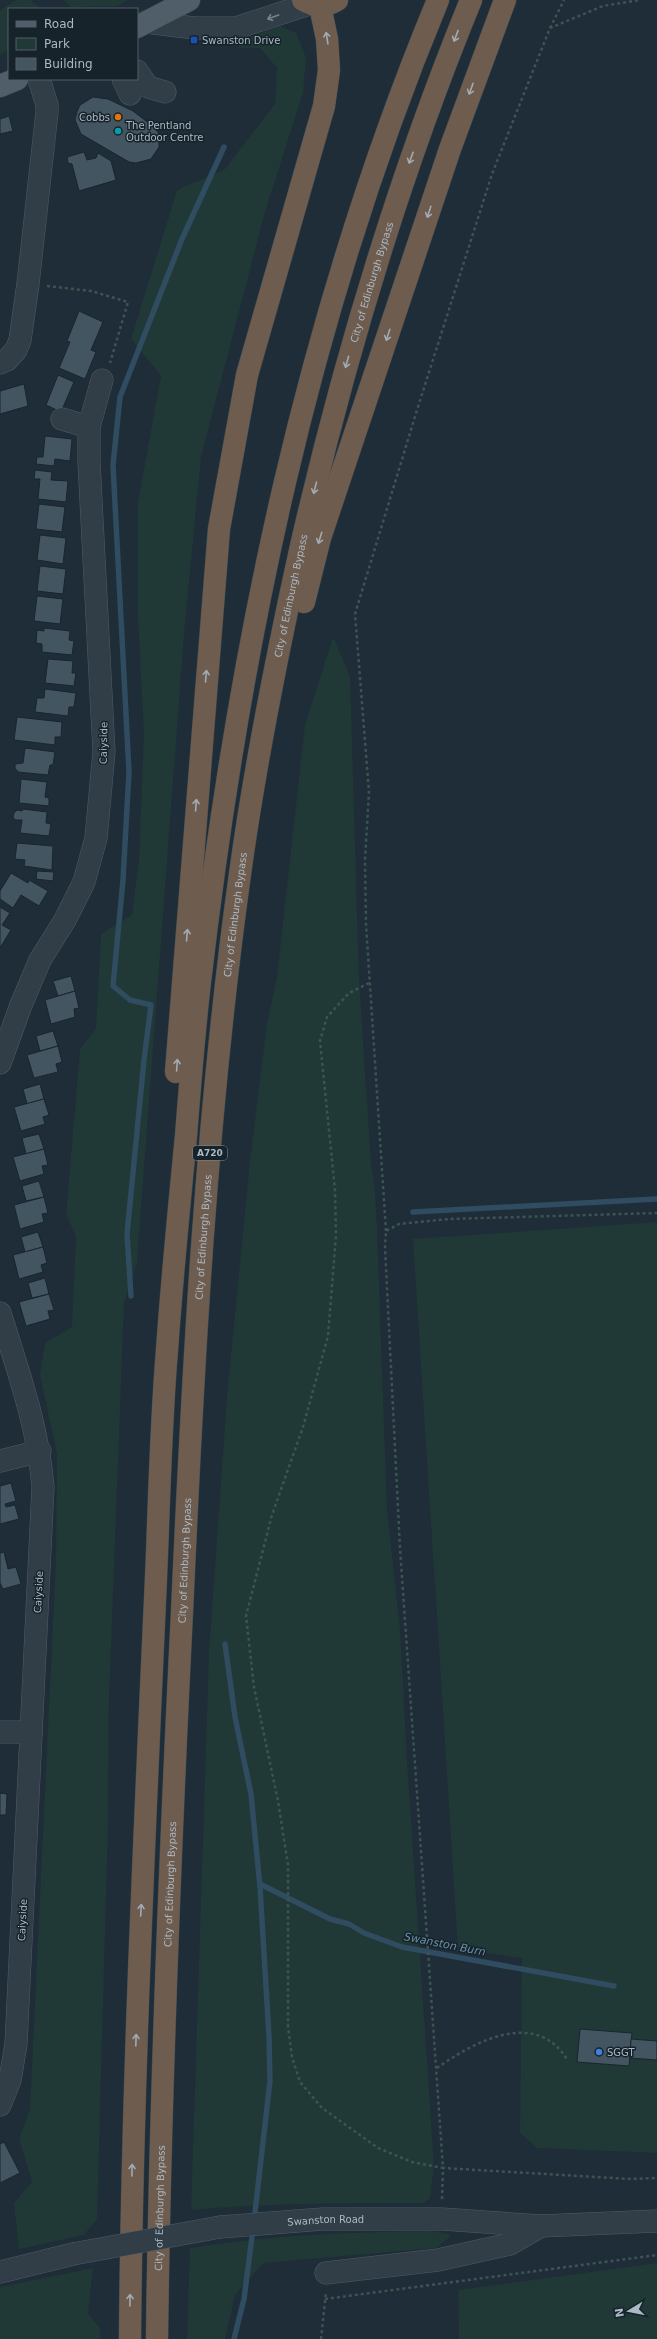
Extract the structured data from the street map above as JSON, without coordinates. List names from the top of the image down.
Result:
{
  "streets": {
    "highway": ["City of Edinburgh Bypass", "A720"],
    "street": ["Caiyside", "Swanston Road"]
  },
  "water": ["Swanston Burn"],
  "places": {
    "transit": ["Swanston Drive"],
    "other": ["Cobbs", "The Pentland Outdoor Centre", "SGGT"]
  },
  "legend": ["Road", "Park", "Building"],
  "north": "left"
}
